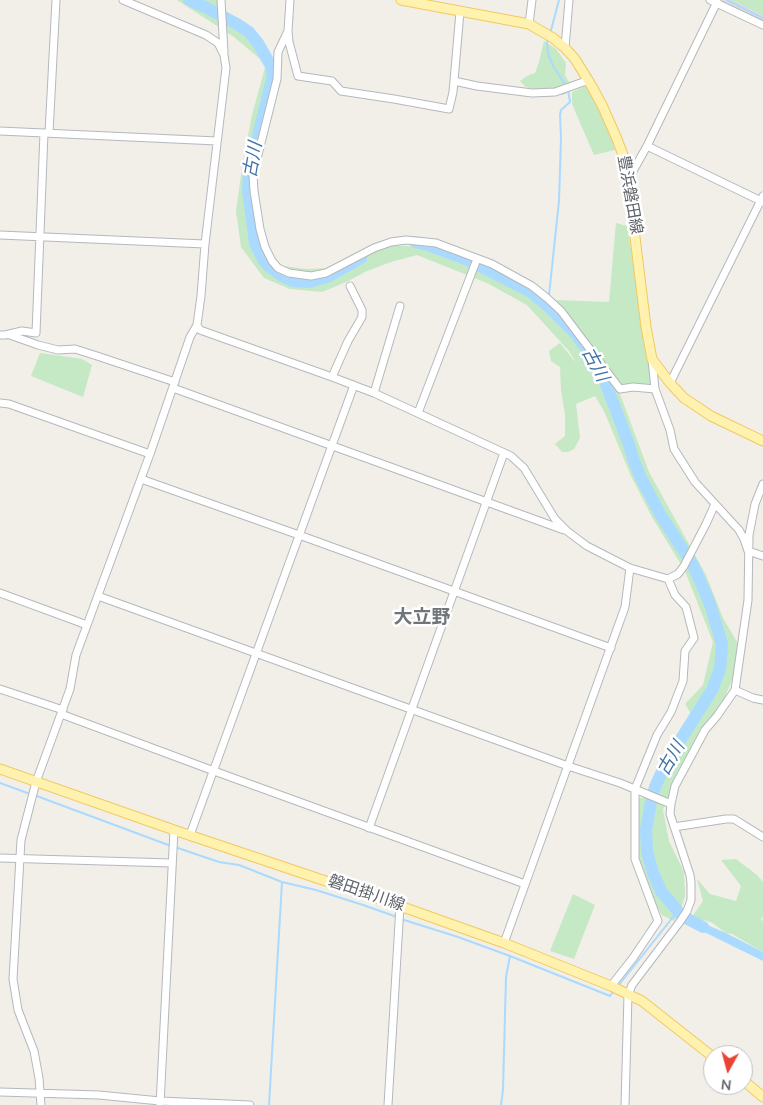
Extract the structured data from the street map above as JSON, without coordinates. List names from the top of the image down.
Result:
{
  "streets": {
    "main road": ["豊浜磐田線", "磐田掛川線"]
  },
  "districts": ["大立野"],
  "water": ["古川"],
  "north": "bottom"
}
